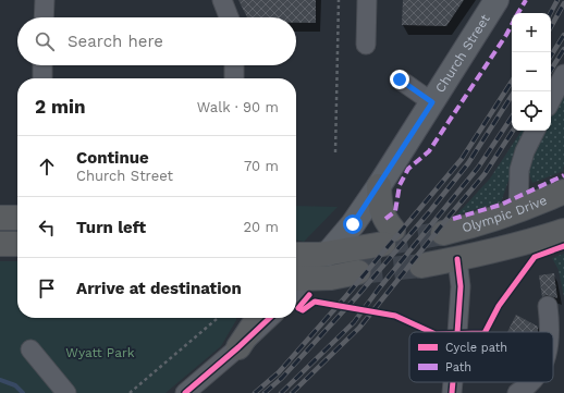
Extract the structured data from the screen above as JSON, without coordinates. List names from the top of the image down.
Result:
{
  "streets": {
    "highway": ["Church Street", "Olympic Drive"]
  },
  "parks": ["Wyatt Park"],
  "legend": ["Cycle path", "Path"],
  "page": {
    "map_buttons": ["+", "−"],
    "search": "Search here",
    "heading": ["2 min", "Walk · 90 m"],
    "list": [
      ["Continue", "Church Street", "70 m"],
      ["Turn left", "20 m"],
      "Arrive at destination"
    ]
  }
}
